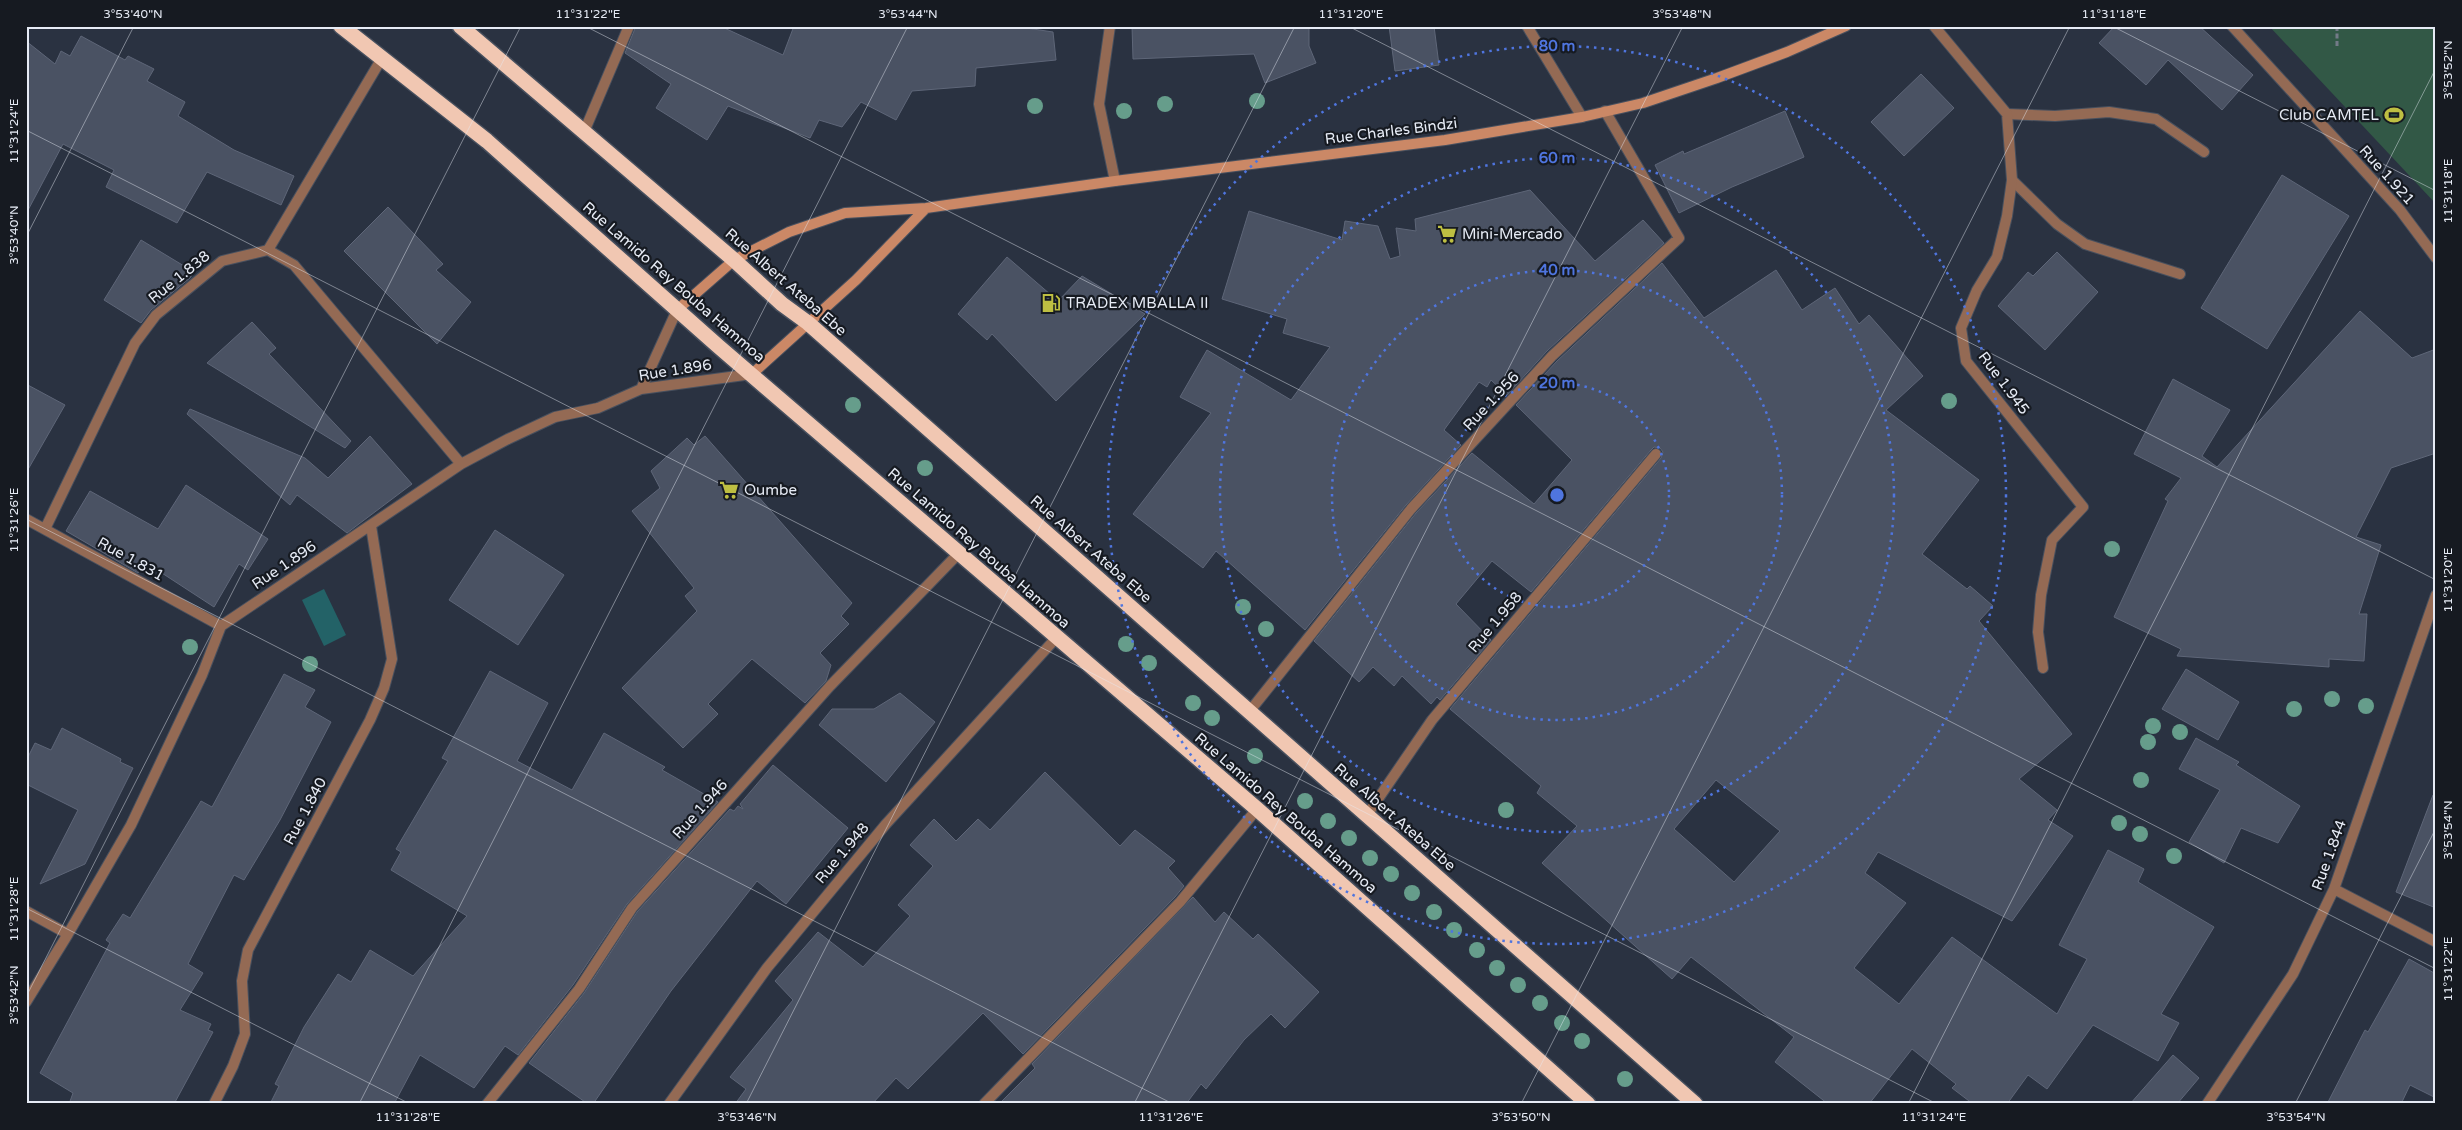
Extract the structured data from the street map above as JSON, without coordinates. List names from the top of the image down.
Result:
{
  "streets": {
    "highway": ["Rue Lamido Rey Bouba Hammoa", "Rue Albert Ateba Ebe"],
    "street": [
      "Rue Charles Bindzi",
      "Rue 1.921",
      "Rue 1.838",
      "Rue 1.896",
      "Rue 1.945",
      "Rue 1.956",
      "Rue 1.831",
      "Rue 1.958",
      "Rue 1.946",
      "Rue 1.840",
      "Rue 1.948",
      "Rue 1.844"
    ]
  },
  "crossings": [
    ["Rue Charles Bindzi", "Rue Lamido Rey Bouba Hammoa"],
    ["Rue Charles Bindzi", "Rue Albert Ateba Ebe"],
    ["Rue Charles Bindzi", "Rue 1.896"],
    ["Rue Charles Bindzi", "Rue 1.956"],
    ["Rue 1.838", "Rue 1.831"],
    ["Rue Lamido Rey Bouba Hammoa", "Rue 1.896"],
    ["Rue Lamido Rey Bouba Hammoa", "Rue 1.946"],
    ["Rue Lamido Rey Bouba Hammoa", "Rue 1.948"],
    ["Rue Albert Ateba Ebe", "Rue 1.956"],
    ["Rue Albert Ateba Ebe", "Rue 1.958"],
    ["Rue 1.896", "Rue 1.831"],
    ["Rue 1.896", "Rue 1.840"]
  ],
  "places": {
    "sports": ["Club CAMTEL"],
    "supermarket": ["Mini-Mercado", "Oumbe"],
    "fuel station": ["TRADEX MBALLA II"]
  },
  "coordinates": [
    "3°53'40\"N",
    "11°31'22\"E",
    "3°53'44\"N",
    "11°31'20\"E",
    "3°53'48\"N",
    "11°31'18\"E",
    "3°53'52\"N",
    "11°31'24\"E",
    "11°31'26\"E",
    "3°53'54\"N",
    "11°31'28\"E",
    "3°53'42\"N",
    "3°53'46\"N",
    "3°53'50\"N"
  ],
  "rings": [
    "80 m",
    "60 m",
    "40 m",
    "20 m"
  ]
}
